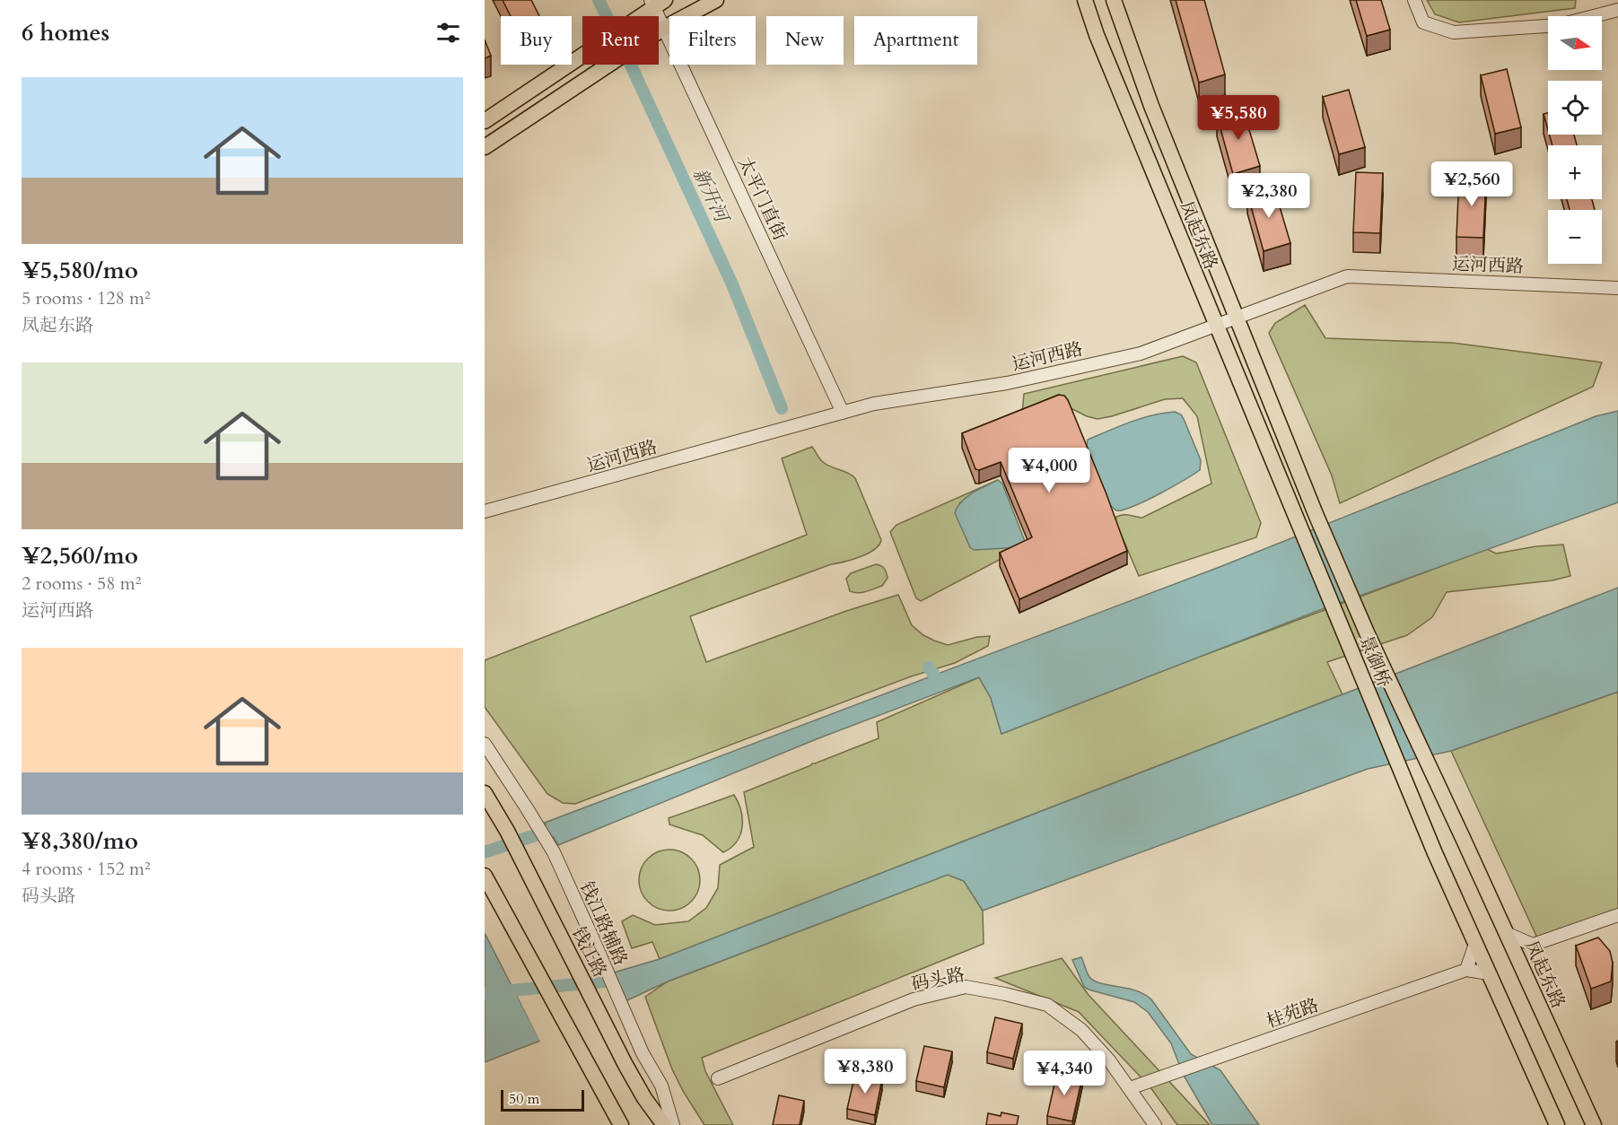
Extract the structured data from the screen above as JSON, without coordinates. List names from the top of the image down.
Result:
{
  "streets": {
    "main road": ["凤起东路", "景御桥", "钱江路"],
    "street": [
      "太平门直街",
      "运河西路",
      "钱江路辅路",
      "码头路",
      "桂苑路"
    ]
  },
  "crossings": [
    ["太平门直街", "运河西路"],
    ["凤起东路", "运河西路"],
    ["凤起东路", "景御桥"],
    ["码头路", "桂苑路"]
  ],
  "water": ["新开河"],
  "scale_bar": "50 m",
  "north": "right",
  "page": {
    "heading": "6 homes",
    "map_buttons": ["+", "−"],
    "chip": [
      "Buy",
      "Rent",
      "Filters",
      "New",
      "Apartment"
    ],
    "list": [
      {
        "name": "¥5,580/mo",
        "note": "5 rooms · 128 m² · 凤起东路"
      },
      {
        "name": "¥2,560/mo",
        "note": "2 rooms · 58 m² · 运河西路"
      },
      {
        "name": "¥8,380/mo",
        "note": "4 rooms · 152 m² · 码头路"
      }
    ],
    "price": [
      "¥5,580",
      "¥2,560",
      "¥2,380",
      "¥4,000",
      "¥8,380",
      "¥4,340"
    ],
    "scale": "50 m"
  }
}
